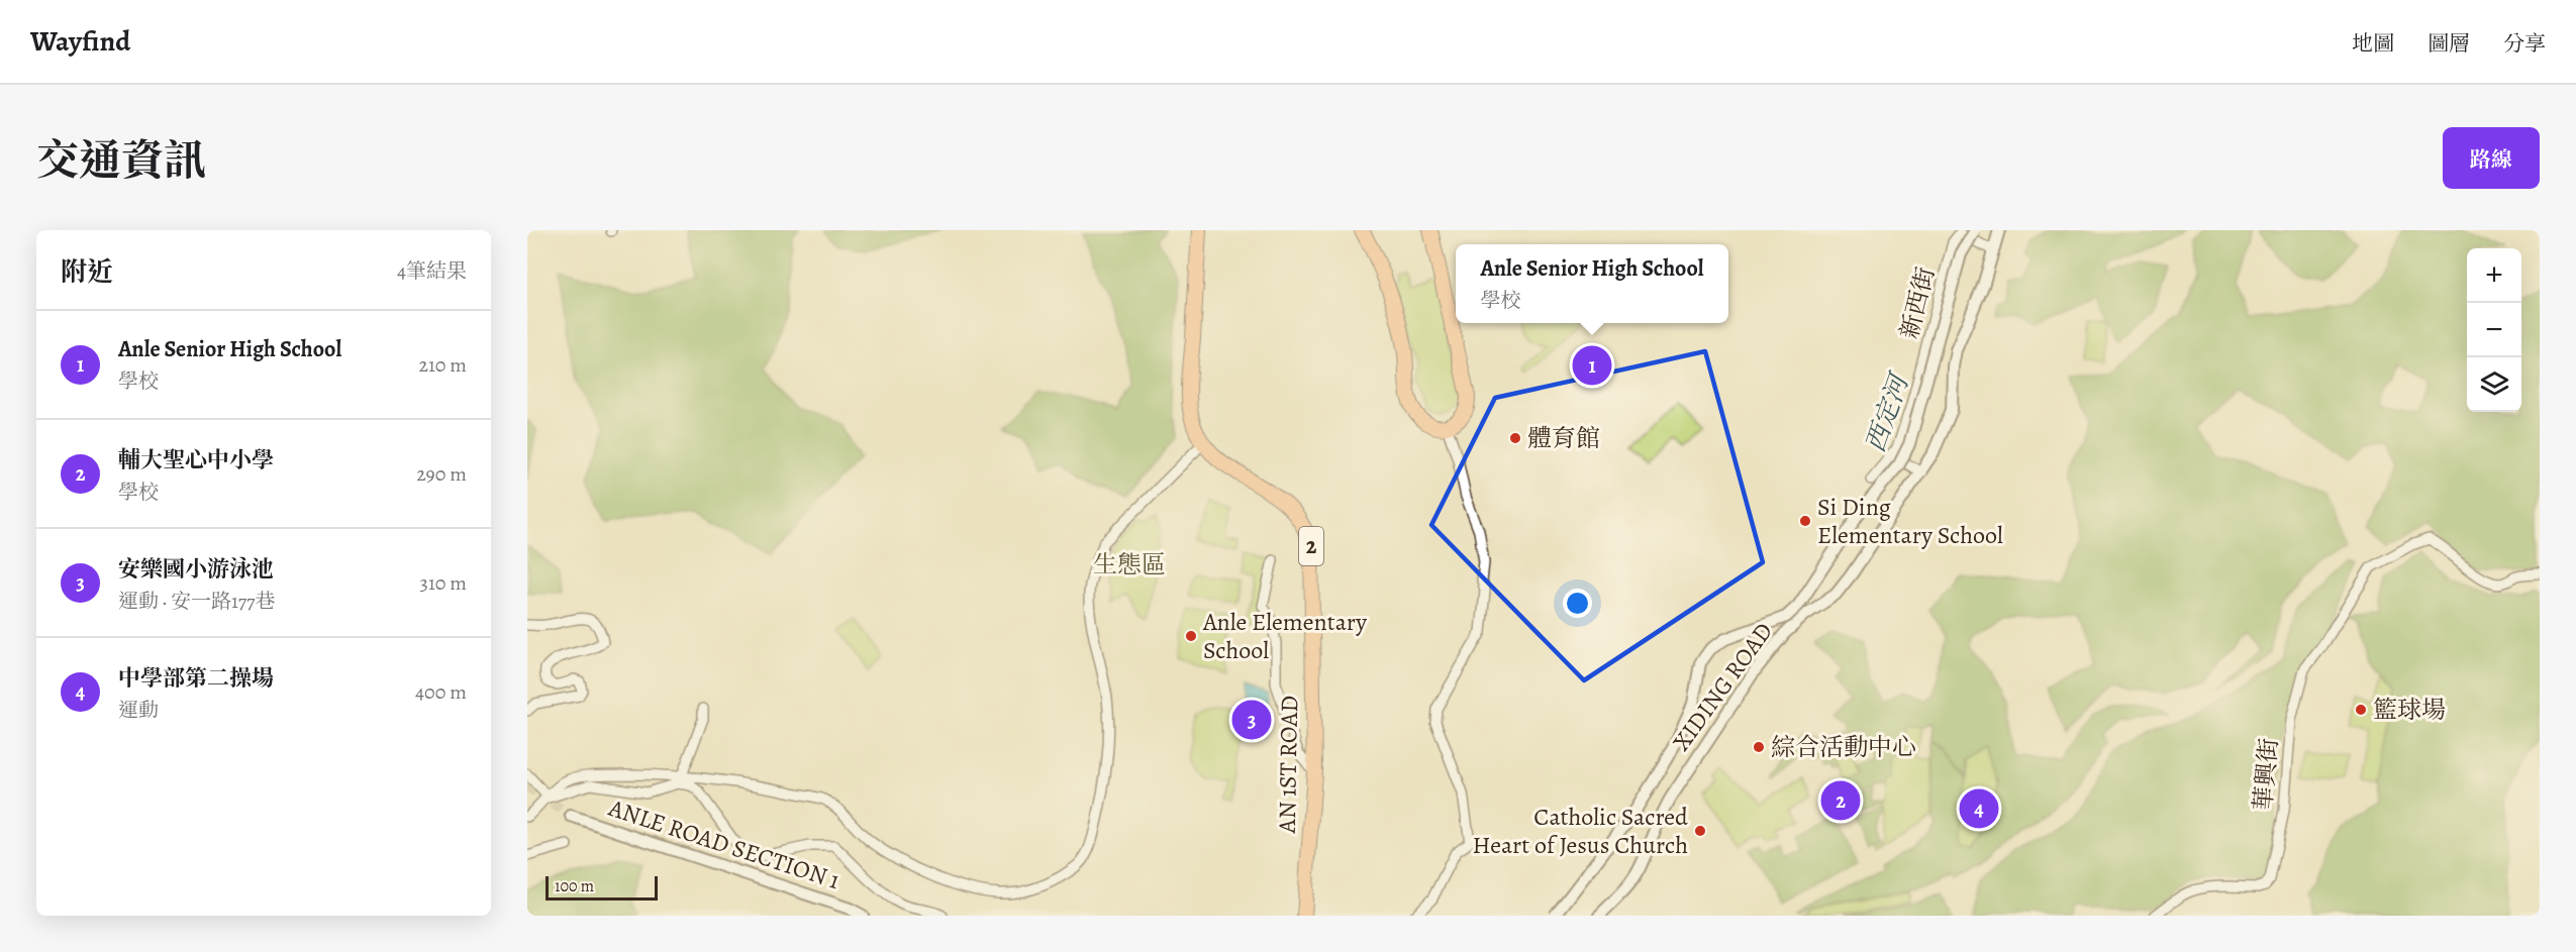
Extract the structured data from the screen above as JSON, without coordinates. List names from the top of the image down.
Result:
{
  "streets": {
    "main road": ["2", "AN 1ST ROAD"],
    "street": [
      "新西街",
      "XIDING ROAD",
      "華興街",
      "ANLE ROAD SECTION 1"
    ]
  },
  "water": ["西定河"],
  "parks": ["生態區"],
  "places": [
    "體育館",
    "Si Ding Elementary School",
    "Anle Elementary School",
    "籃球場",
    "綜合活動中心",
    "Catholic Sacred Heart of Jesus Church"
  ],
  "scale_bar": "100 m",
  "page": {
    "header": "Wayfind",
    "nav": ["地圖", "圖層", "分享"],
    "title": "交通資訊",
    "buttons": "路線",
    "heading": ["附近", "4筆結果"],
    "popup": ["Anle Senior High School", "學校"],
    "map_buttons": ["+", "−"],
    "list": [
      {
        "mark": "1",
        "name": "Anle Senior High School",
        "note": "學校",
        "value": "210 m"
      },
      {
        "mark": "2",
        "name": "輔大聖心中小學",
        "note": "學校",
        "value": "290 m"
      },
      {
        "mark": "3",
        "name": "安樂國小游泳池",
        "note": "運動 · 安一路177巷",
        "value": "310 m"
      },
      {
        "mark": "4",
        "name": "中學部第二操場",
        "note": "運動",
        "value": "400 m"
      }
    ],
    "pins": [
      "1",
      "3",
      "2",
      "4"
    ],
    "scale": "100 m"
  }
}
